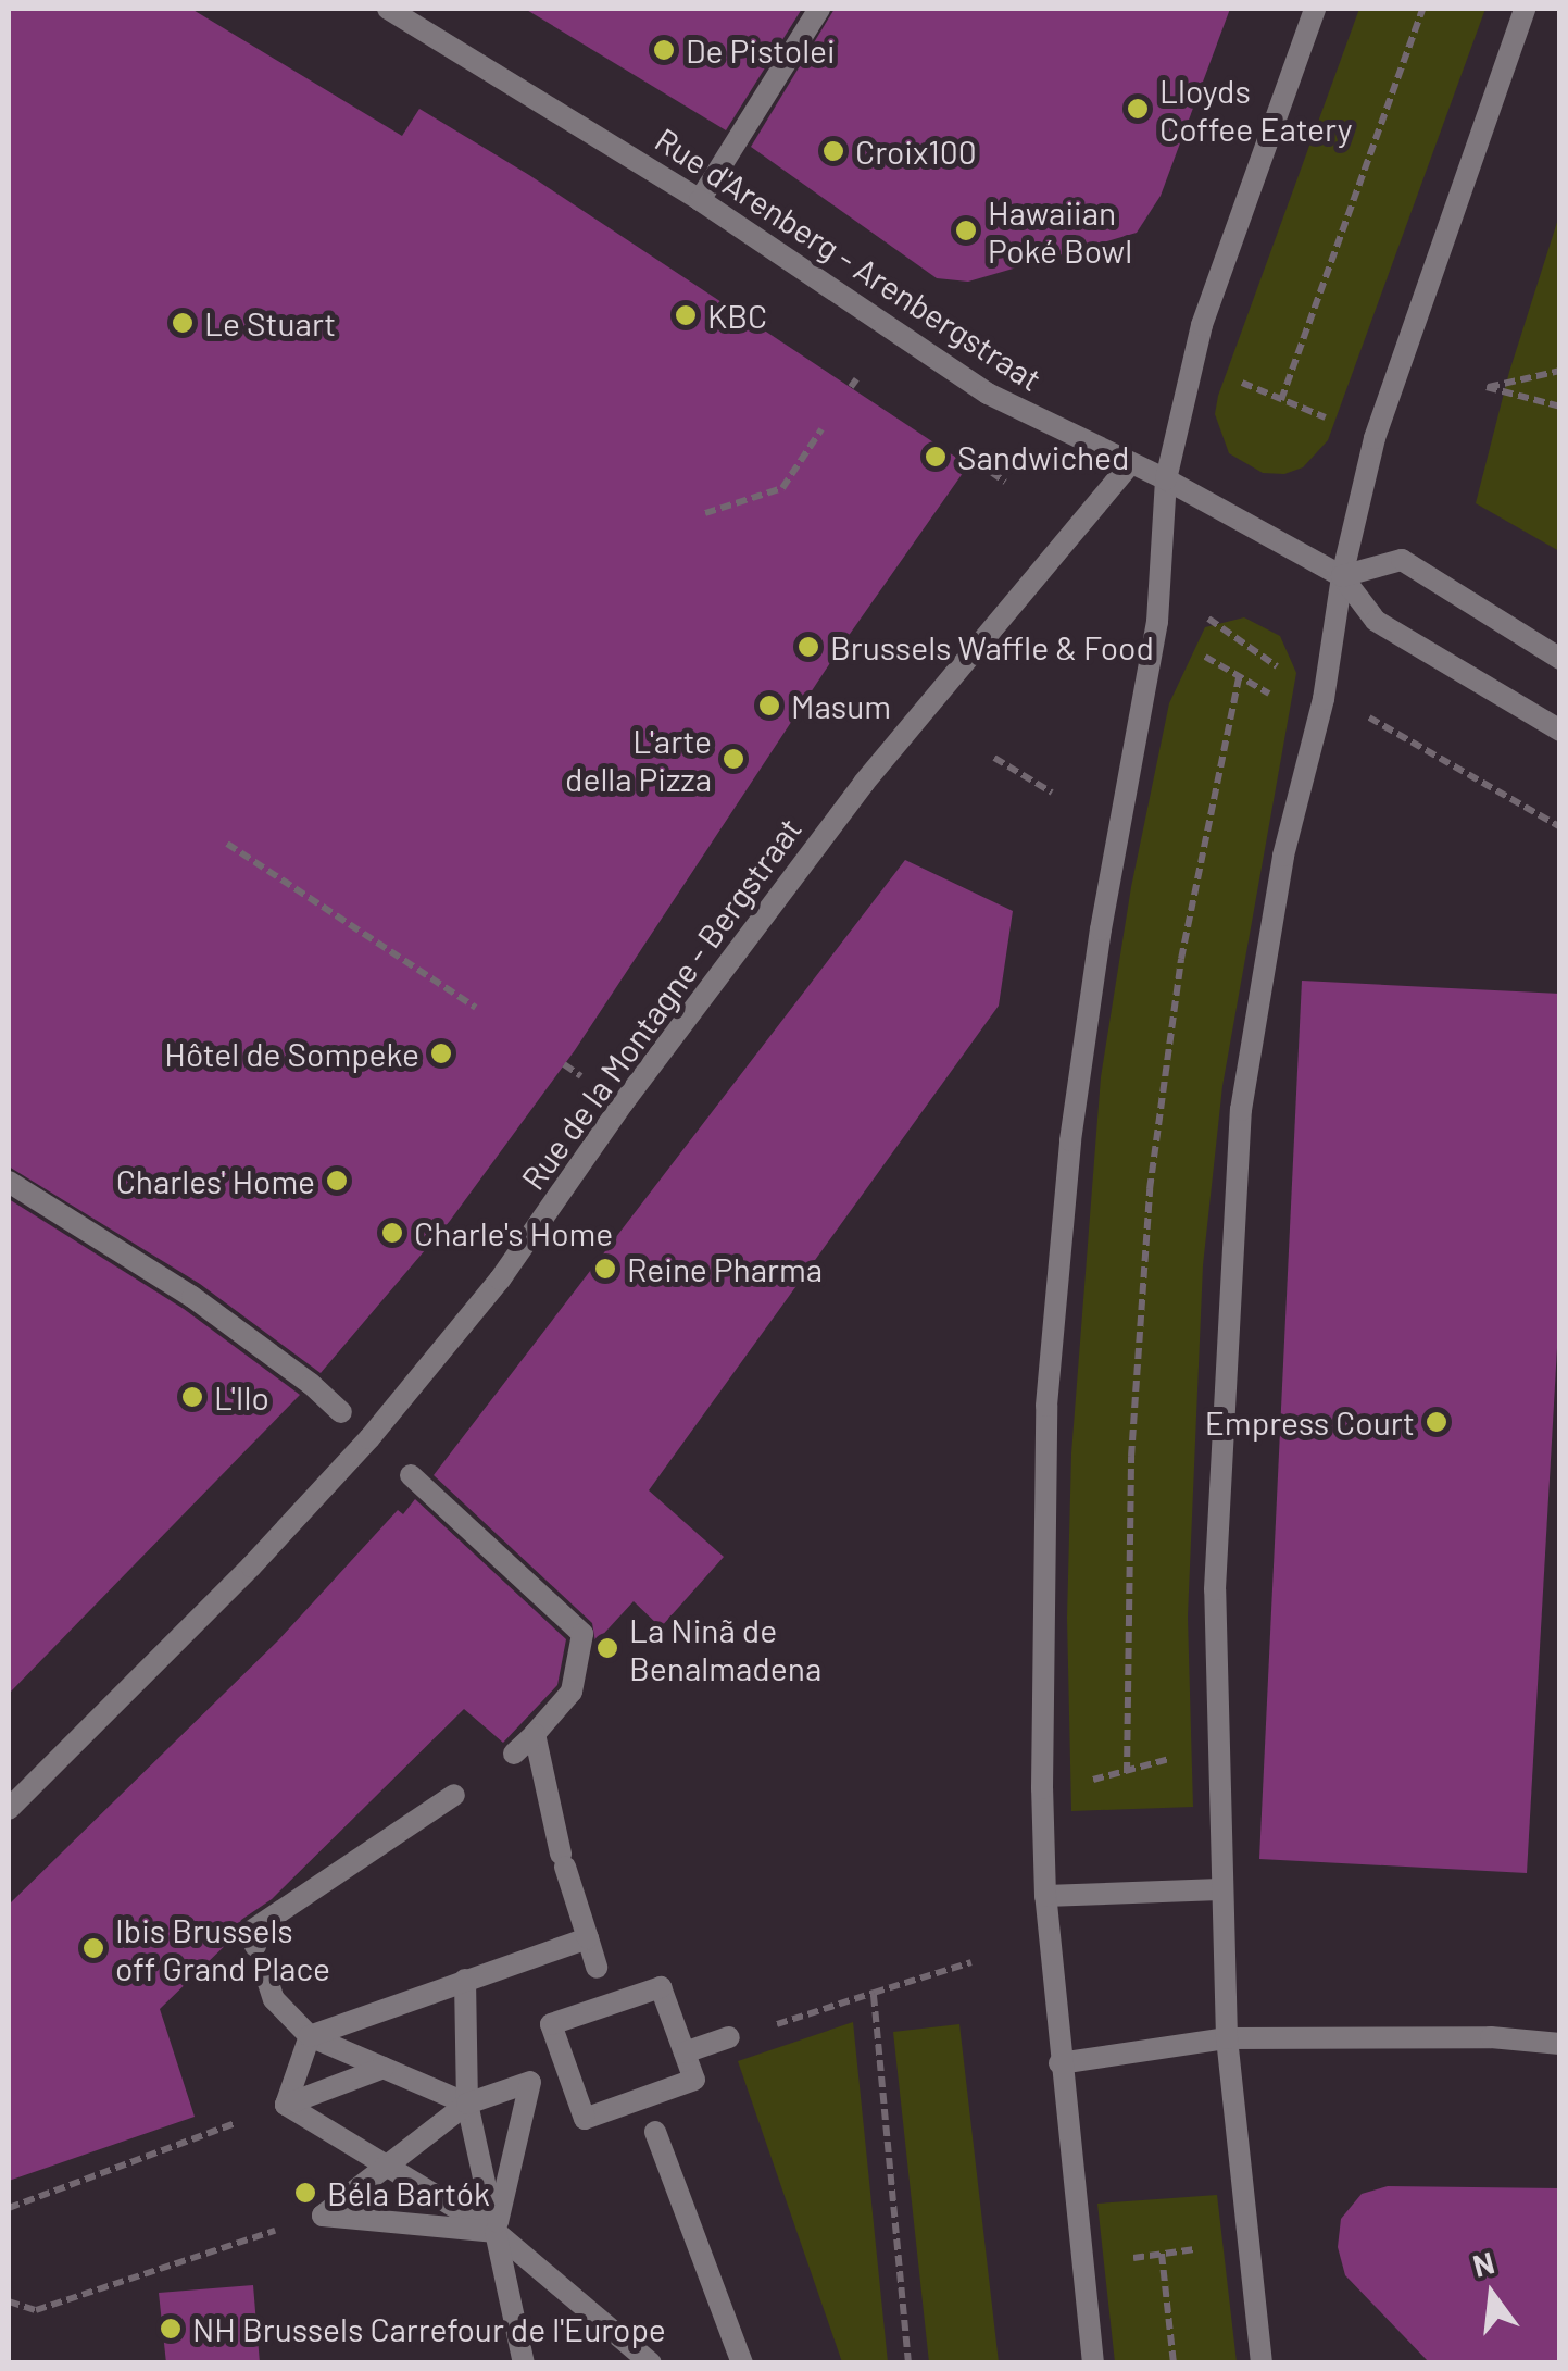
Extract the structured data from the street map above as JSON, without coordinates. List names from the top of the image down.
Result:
{
  "streets": {
    "street": ["Rue d'Arenberg - Arenbergstraat", "Rue de la Montagne - Bergstraat"]
  },
  "crossings": [
    ["Rue d'Arenberg - Arenbergstraat", "Rue de la Montagne - Bergstraat"]
  ],
  "places": [
    "De Pistolei",
    "Lloyds Coffee Eatery",
    "Croix100",
    "Hawaiian Poké Bowl",
    "KBC",
    "Le Stuart",
    "Sandwiched",
    "Brussels Waffle & Food",
    "Masum",
    "L'arte della Pizza",
    "Hôtel de Sompeke",
    "Charles' Home",
    "Charle's Home",
    "Reine Pharma",
    "L'Ilo",
    "Empress Court",
    "La Ninã de Benalmadena",
    "Ibis Brussels off Grand Place",
    "Béla Bartók",
    "NH Brussels Carrefour de l'Europe"
  ],
  "north": "top"
}
